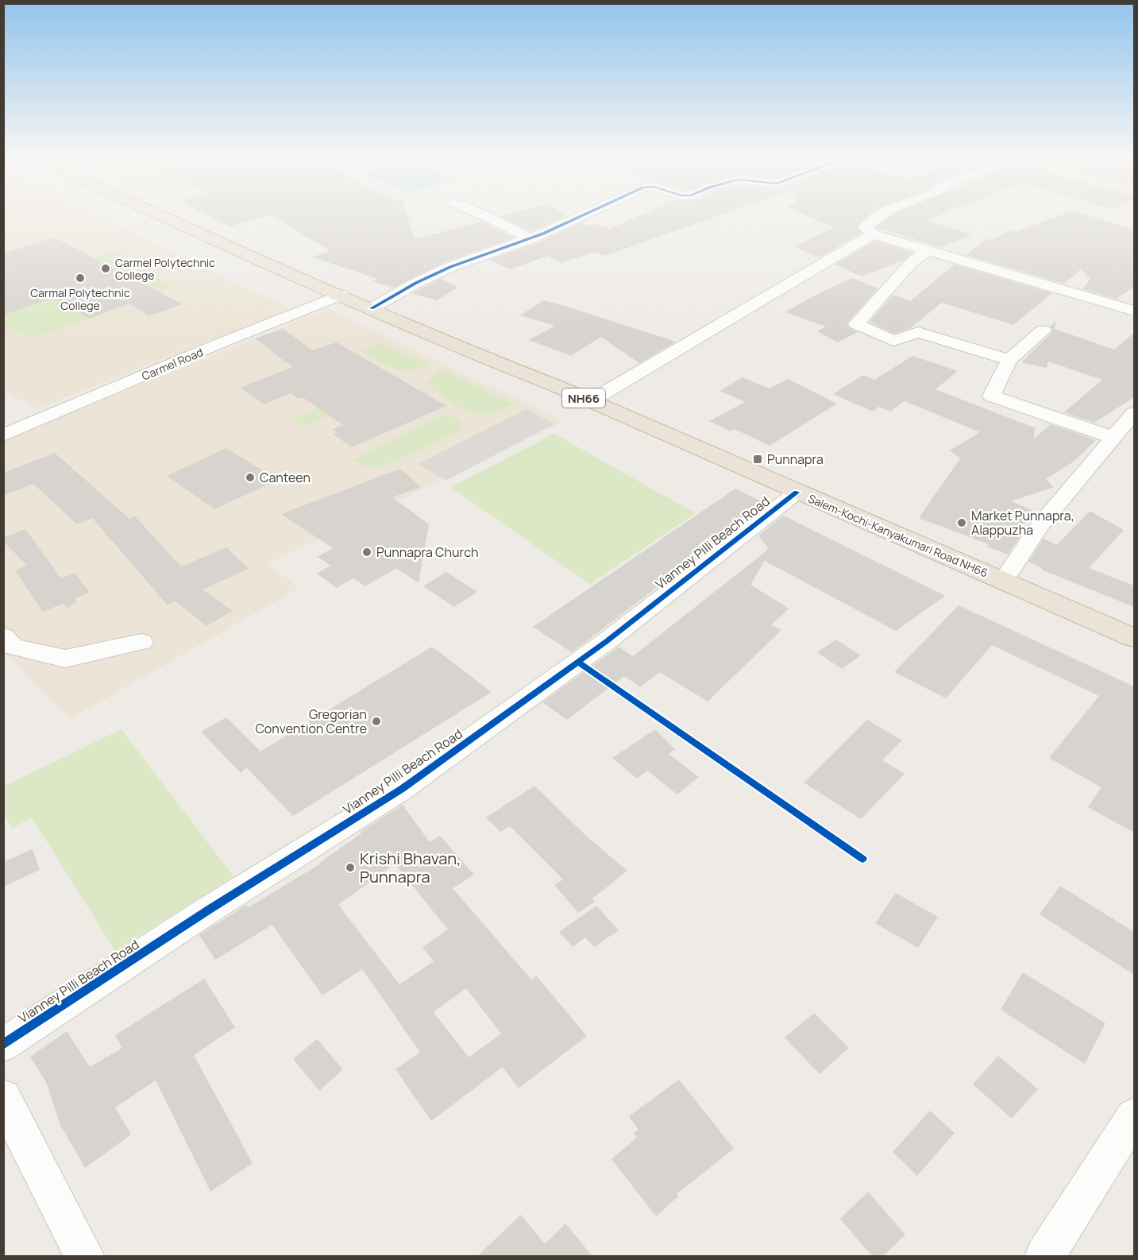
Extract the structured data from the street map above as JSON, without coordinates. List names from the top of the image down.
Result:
{
  "streets": {
    "highway": ["NH66", "Salem-Kochi-Kanyakumari Road NH66"],
    "street": ["Carmel Road", "Vianney Pilli Beach Road"]
  },
  "crossings": [
    ["Carmel Road", "Salem-Kochi-Kanyakumari Road NH66"],
    ["Salem-Kochi-Kanyakumari Road NH66", "Vianney Pilli Beach Road"]
  ],
  "places": {
    "other": [
      "Carmel Polytechnic College",
      "Carmal Polytechnic College",
      "Canteen",
      "Market Punnapra, Alappuzha",
      "Punnapra Church",
      "Gregorian Convention Centre",
      "Krishi Bhavan, Punnapra"
    ],
    "transit": ["Punnapra"]
  }
}
